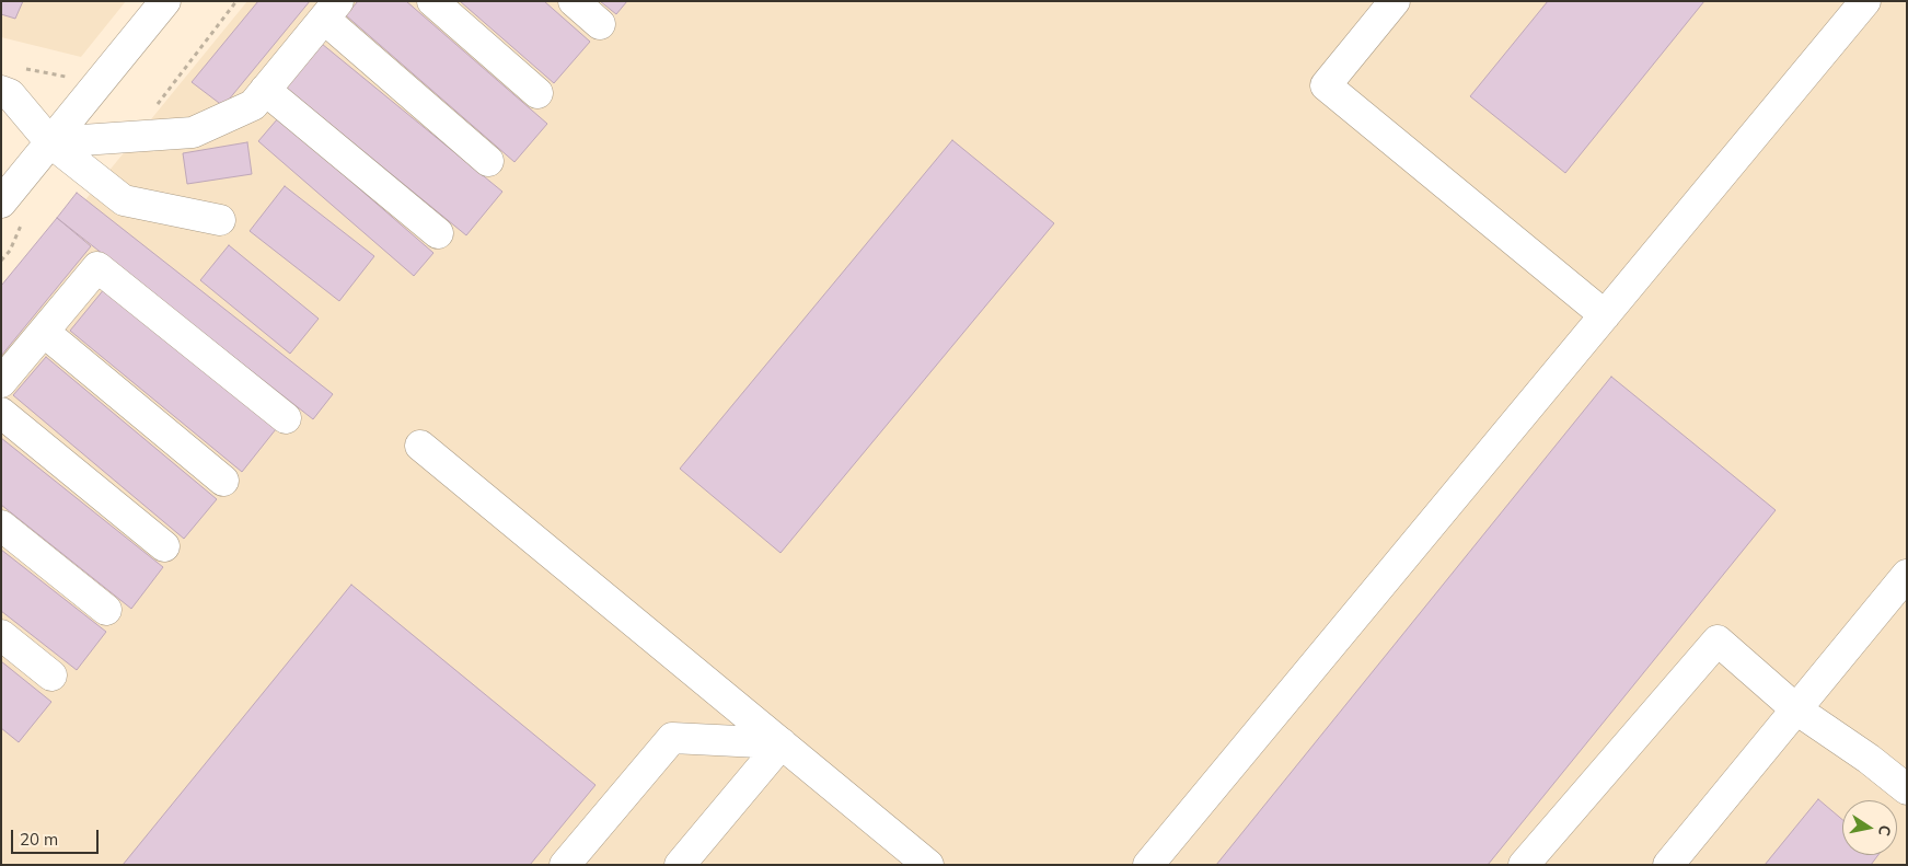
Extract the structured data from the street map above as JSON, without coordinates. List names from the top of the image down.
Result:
{
  "scale_bar": "20 m",
  "north": "right"
}
